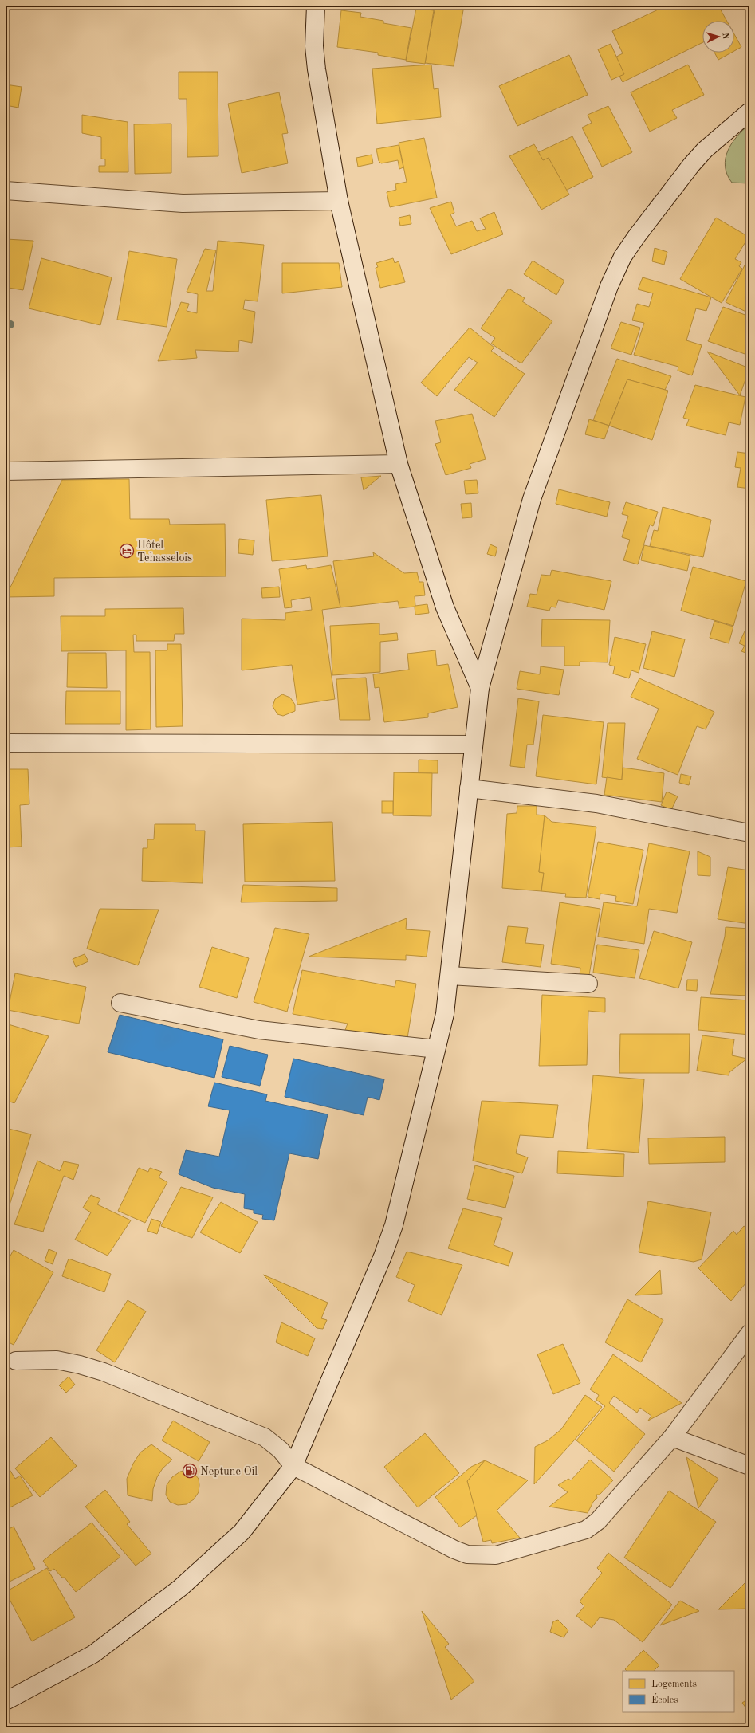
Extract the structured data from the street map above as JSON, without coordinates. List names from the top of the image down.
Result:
{
  "places": {
    "hotel": ["Hôtel Tehasselois"],
    "fuel station": ["Neptune Oil"]
  },
  "legend": ["Logements", "Écoles"],
  "north": "right"
}
